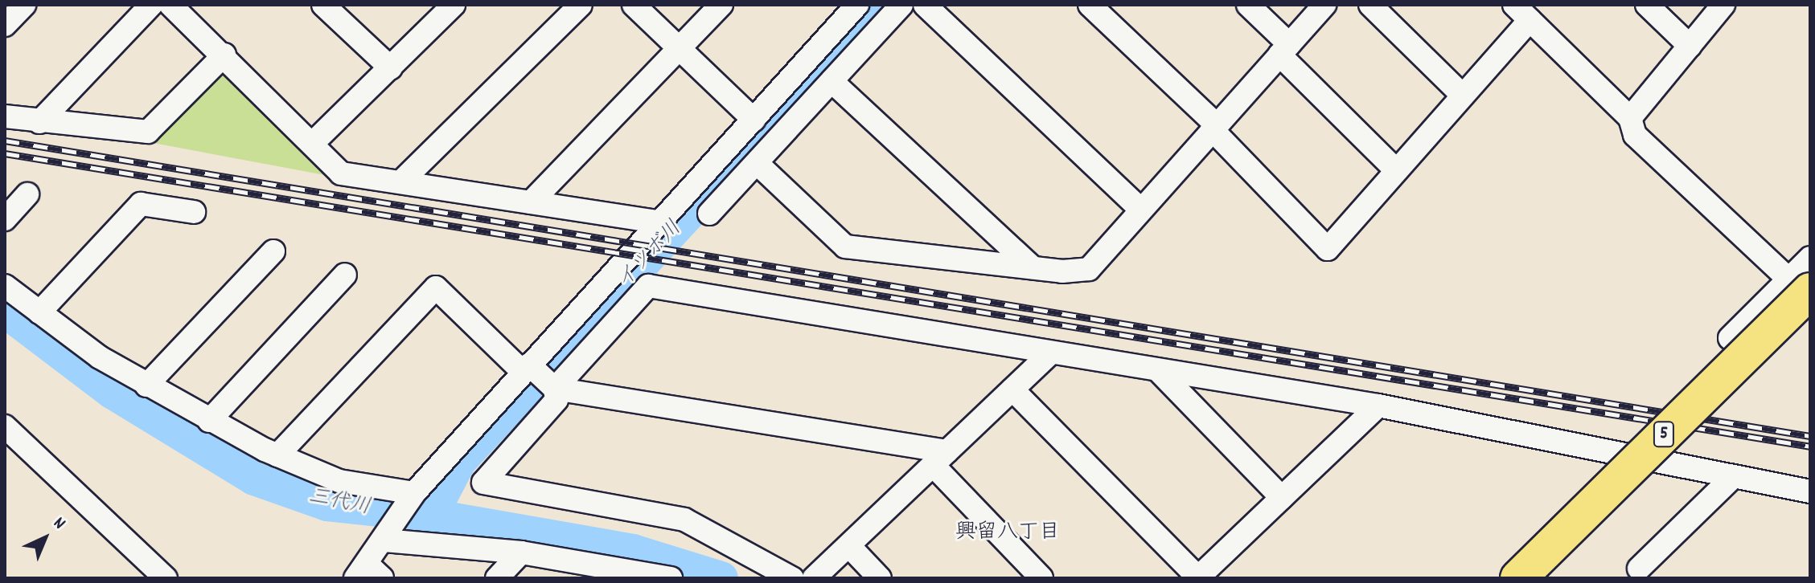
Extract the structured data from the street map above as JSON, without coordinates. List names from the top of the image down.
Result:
{
  "streets": {
    "main road": ["5"]
  },
  "districts": ["興留八丁目"],
  "water": ["イツボ川", "三代川"],
  "north": "top right"
}
